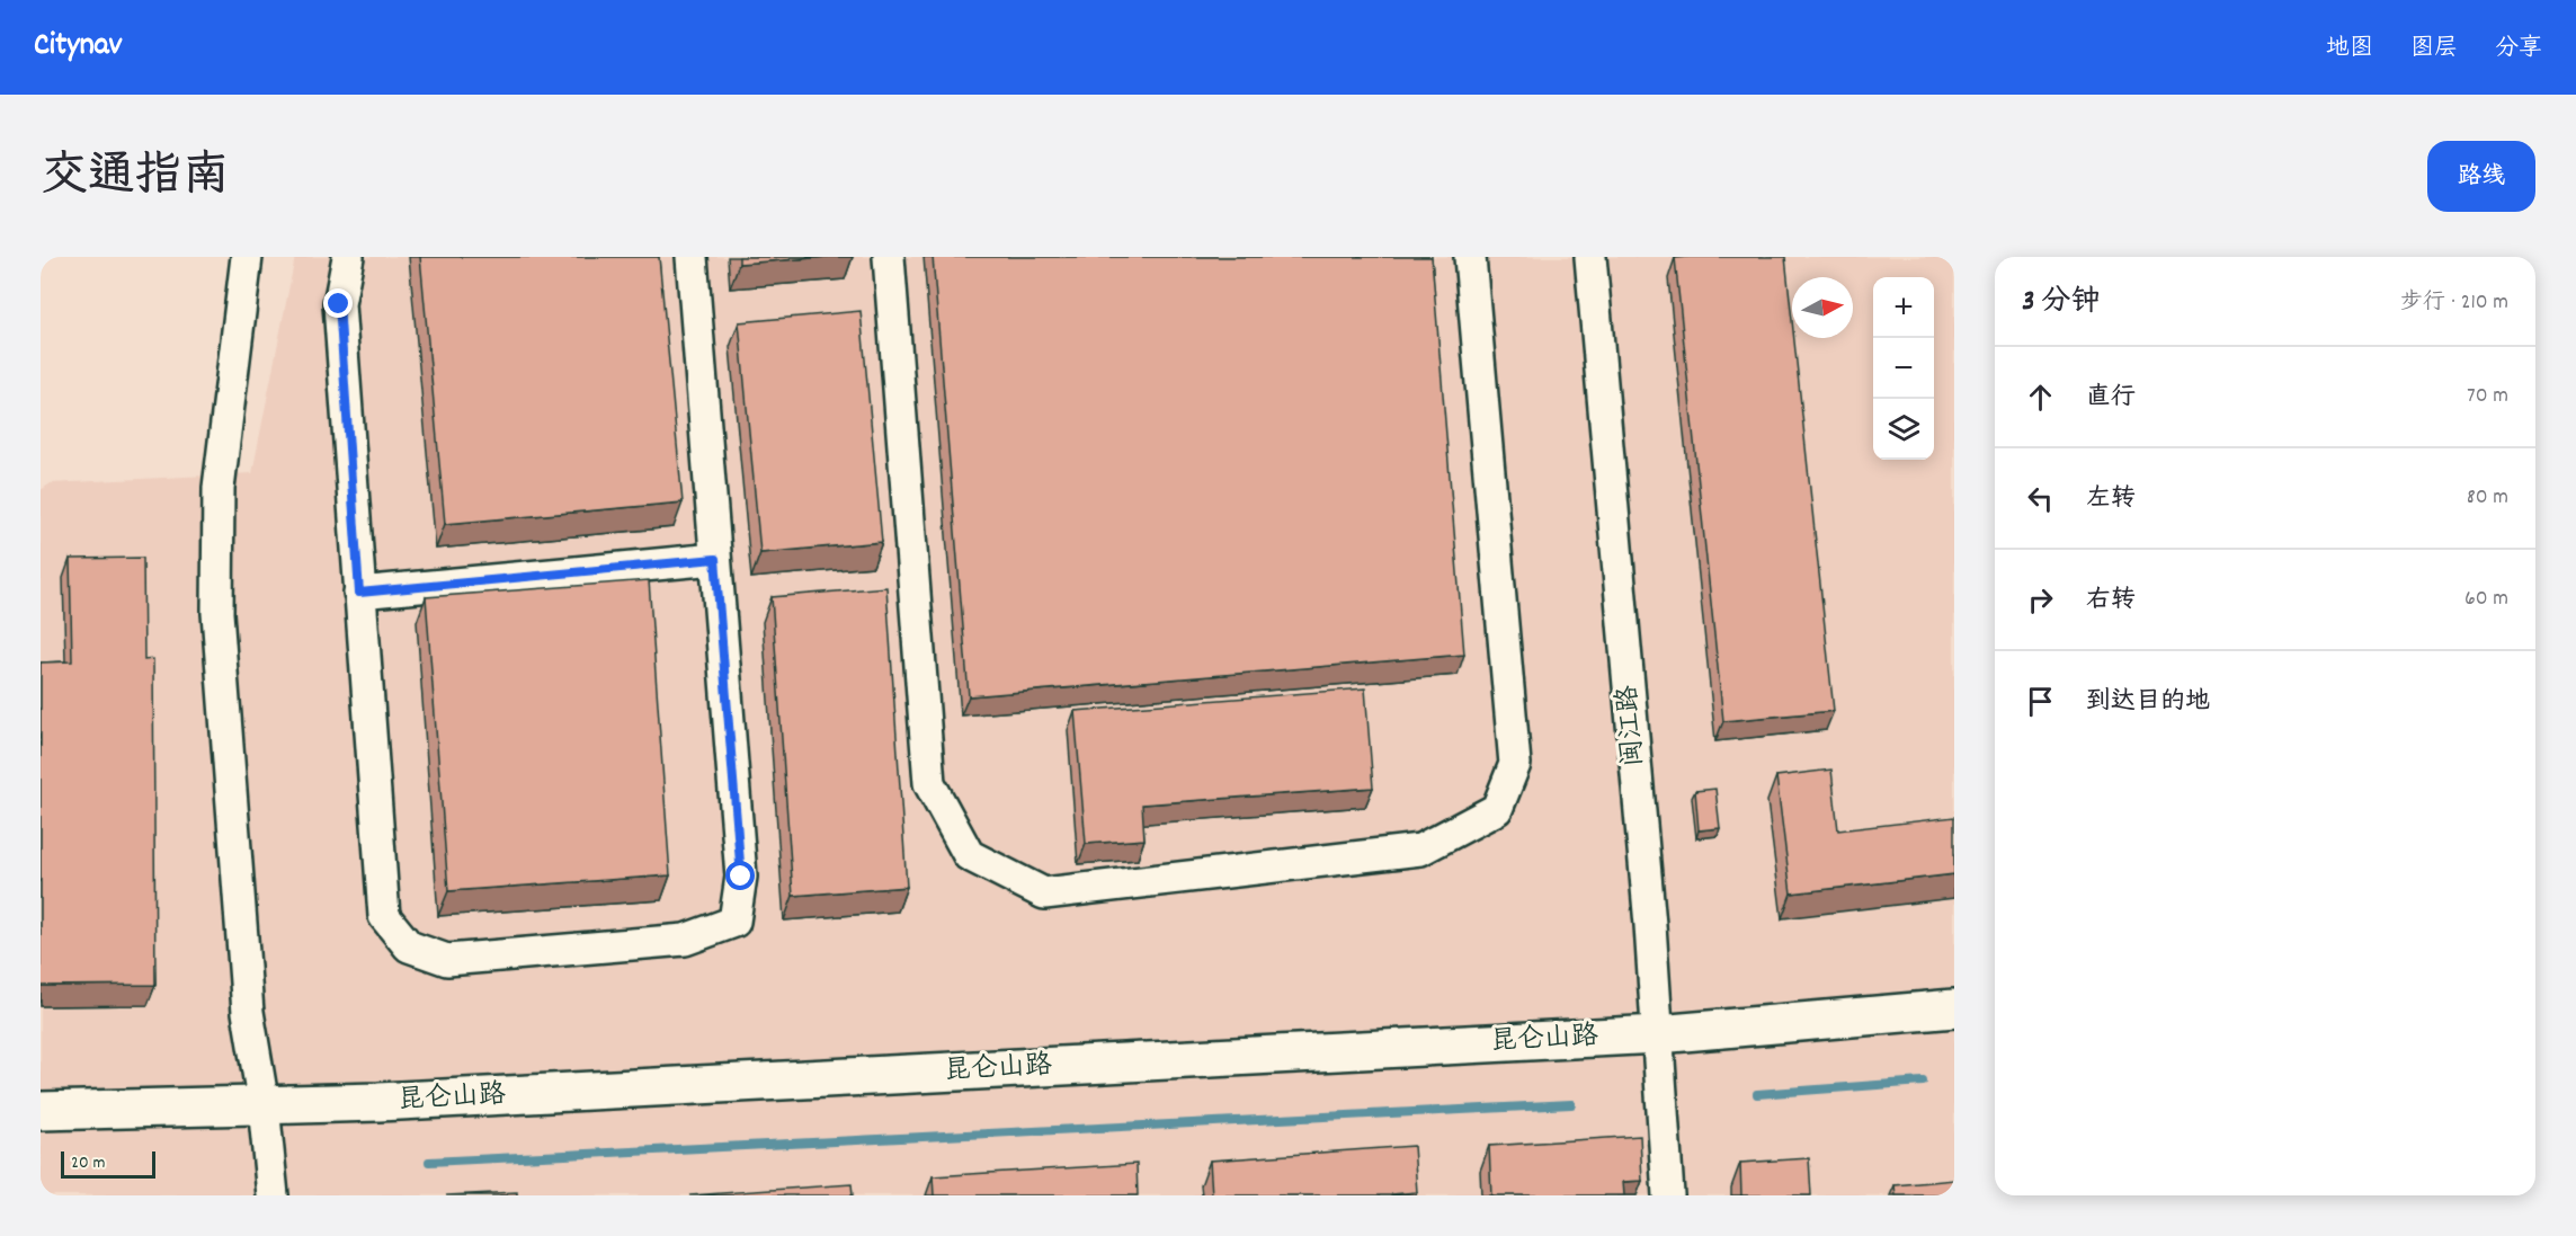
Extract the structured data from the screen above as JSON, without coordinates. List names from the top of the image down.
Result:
{
  "streets": {
    "main road": ["昆仑山路"],
    "street": ["闽江路"]
  },
  "crossings": [
    ["闽江路", "昆仑山路"]
  ],
  "scale_bar": "20 m",
  "north": "right",
  "page": {
    "header": "Citynav",
    "nav": ["地图", "图层", "分享"],
    "title": "交通指南",
    "buttons": "路线",
    "heading": ["3 分钟", "步行 · 210 m"],
    "map_buttons": ["+", "−"],
    "list": [
      ["直行", "70 m"],
      ["左转", "80 m"],
      ["右转", "60 m"],
      "到达目的地"
    ],
    "scale": "20 m"
  }
}
